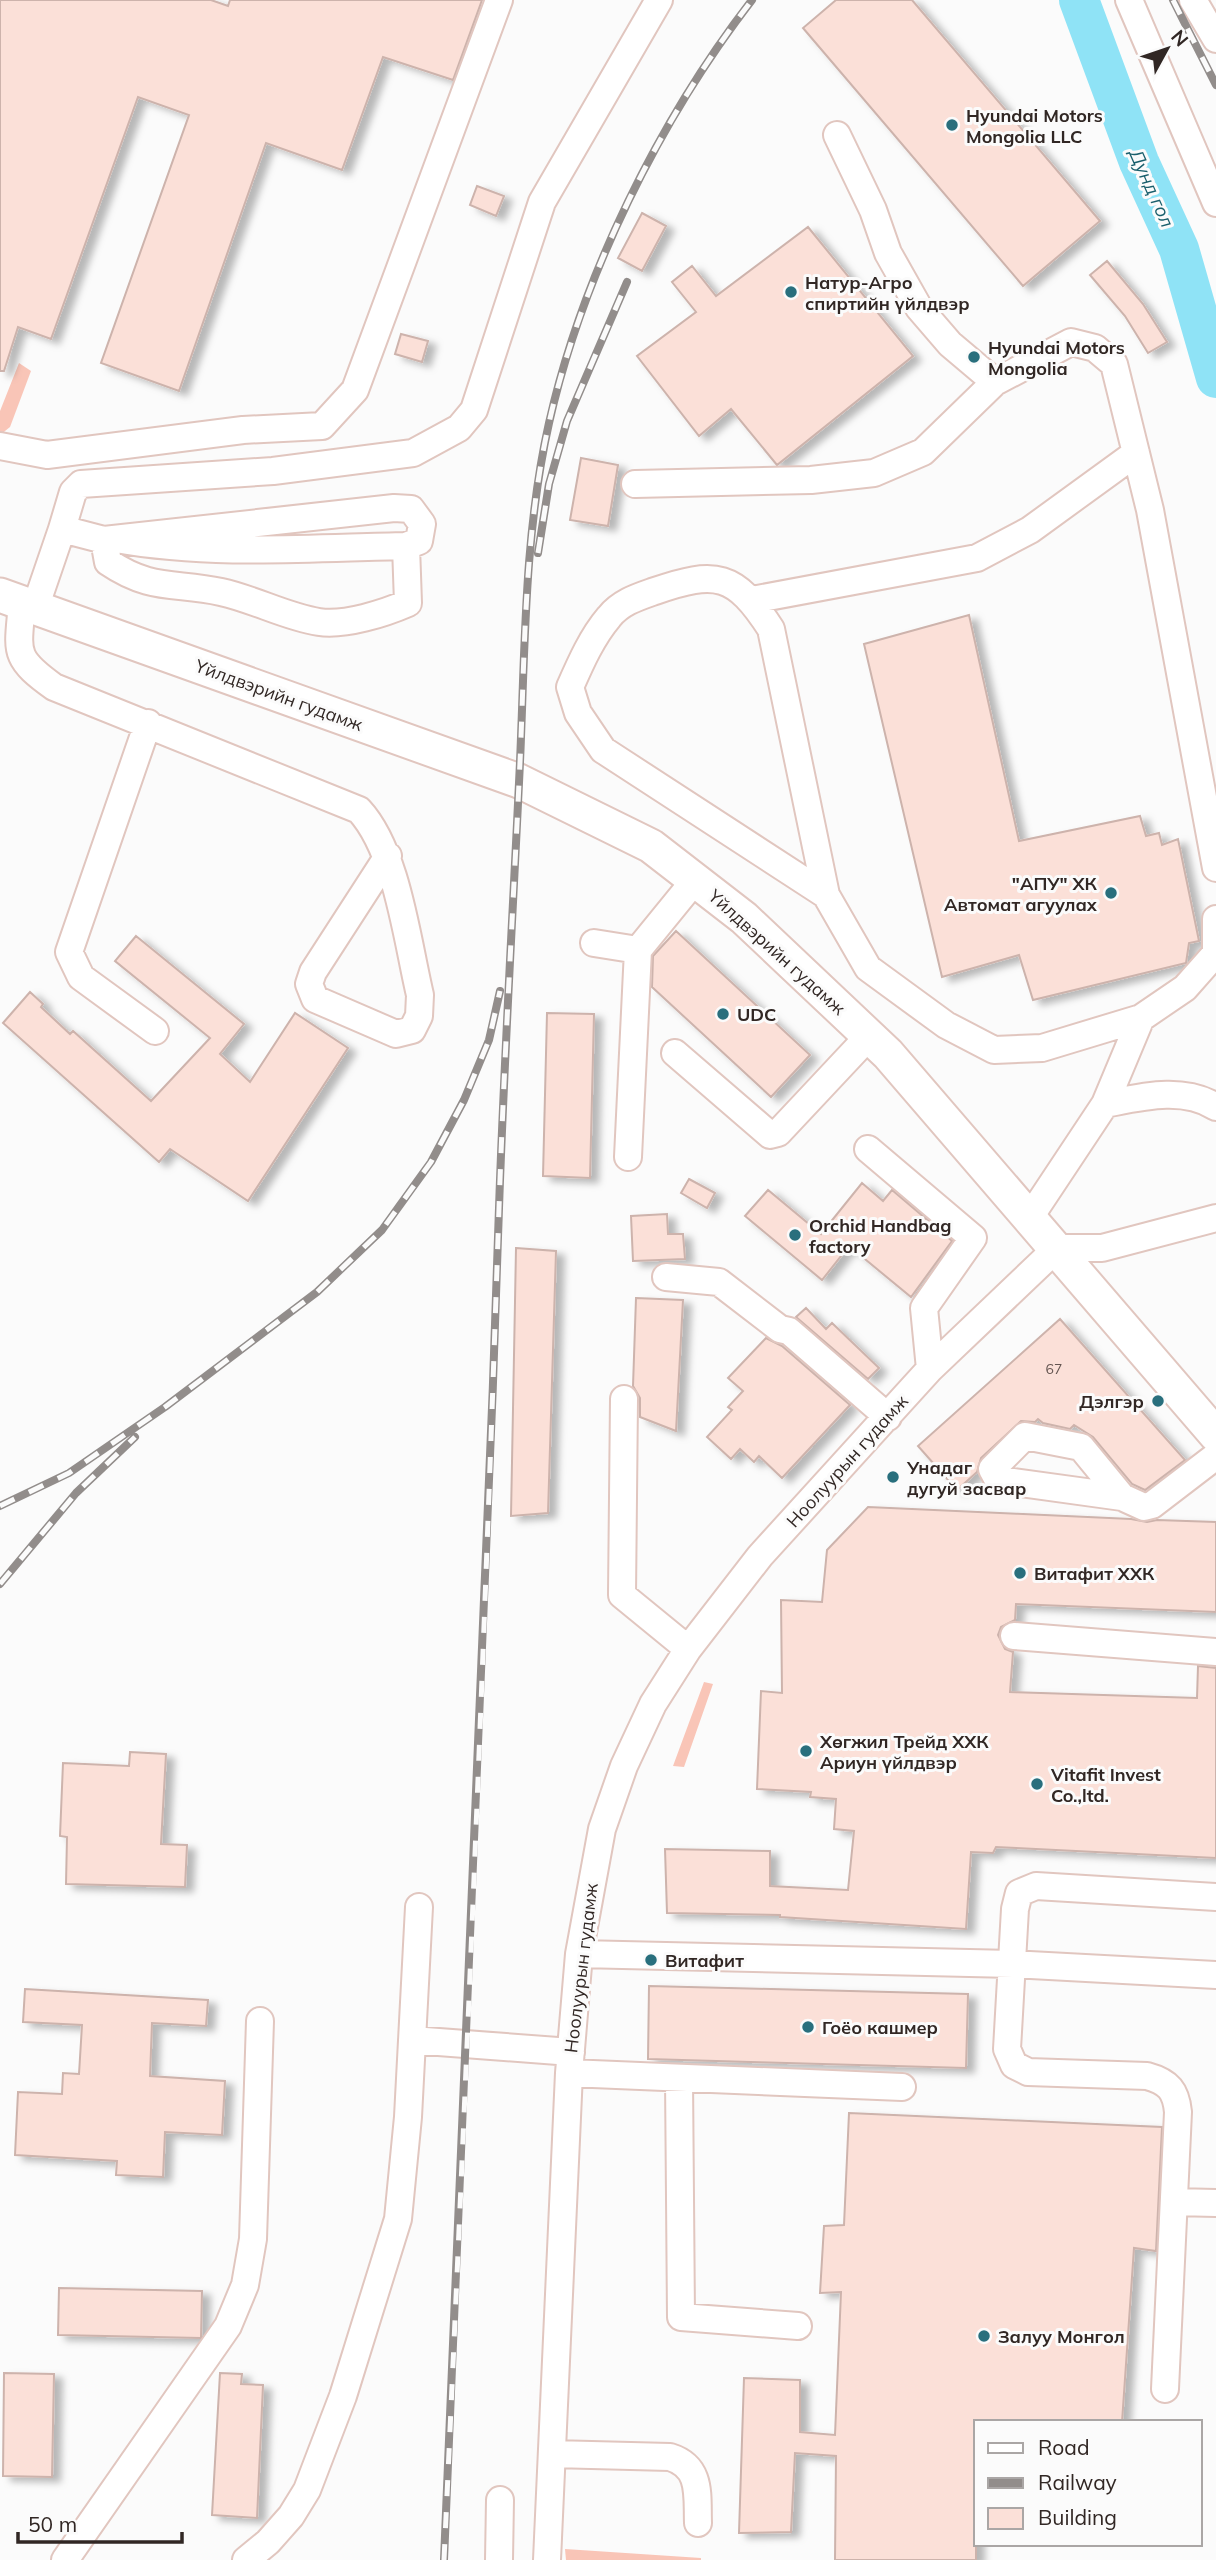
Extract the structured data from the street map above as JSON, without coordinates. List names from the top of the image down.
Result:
{
  "streets": {
    "main road": ["Yйлдвэрийн гудамж"],
    "street": ["Ноолуурын гудамж"]
  },
  "crossings": [
    ["Yйлдвэрийн гудамж", "Ноолуурын гудамж"]
  ],
  "water": ["Дунд гол"],
  "places": [
    "Hyundai Motors Mongolia LLC",
    "Натур-Агро спиртийн үйлдвэр",
    "Hyundai Motors Mongolia",
    "\"АПУ\" ХК Автомат агуулах",
    "UDC",
    "Orchid Handbag factory",
    "Дэлгэр",
    "Унадаг дугуй засвар",
    "Витафит ХХК",
    "Хөгжил Трейд ХХК Ариун үйлдвэр",
    "Vitafit Invest Co.,ltd.",
    "Витафит",
    "Гоёо кашмер",
    "Залуу Монгол"
  ],
  "house_numbers": ["67"],
  "legend": ["Road", "Railway", "Building"],
  "scale_bar": "50 m",
  "north": "top right"
}
